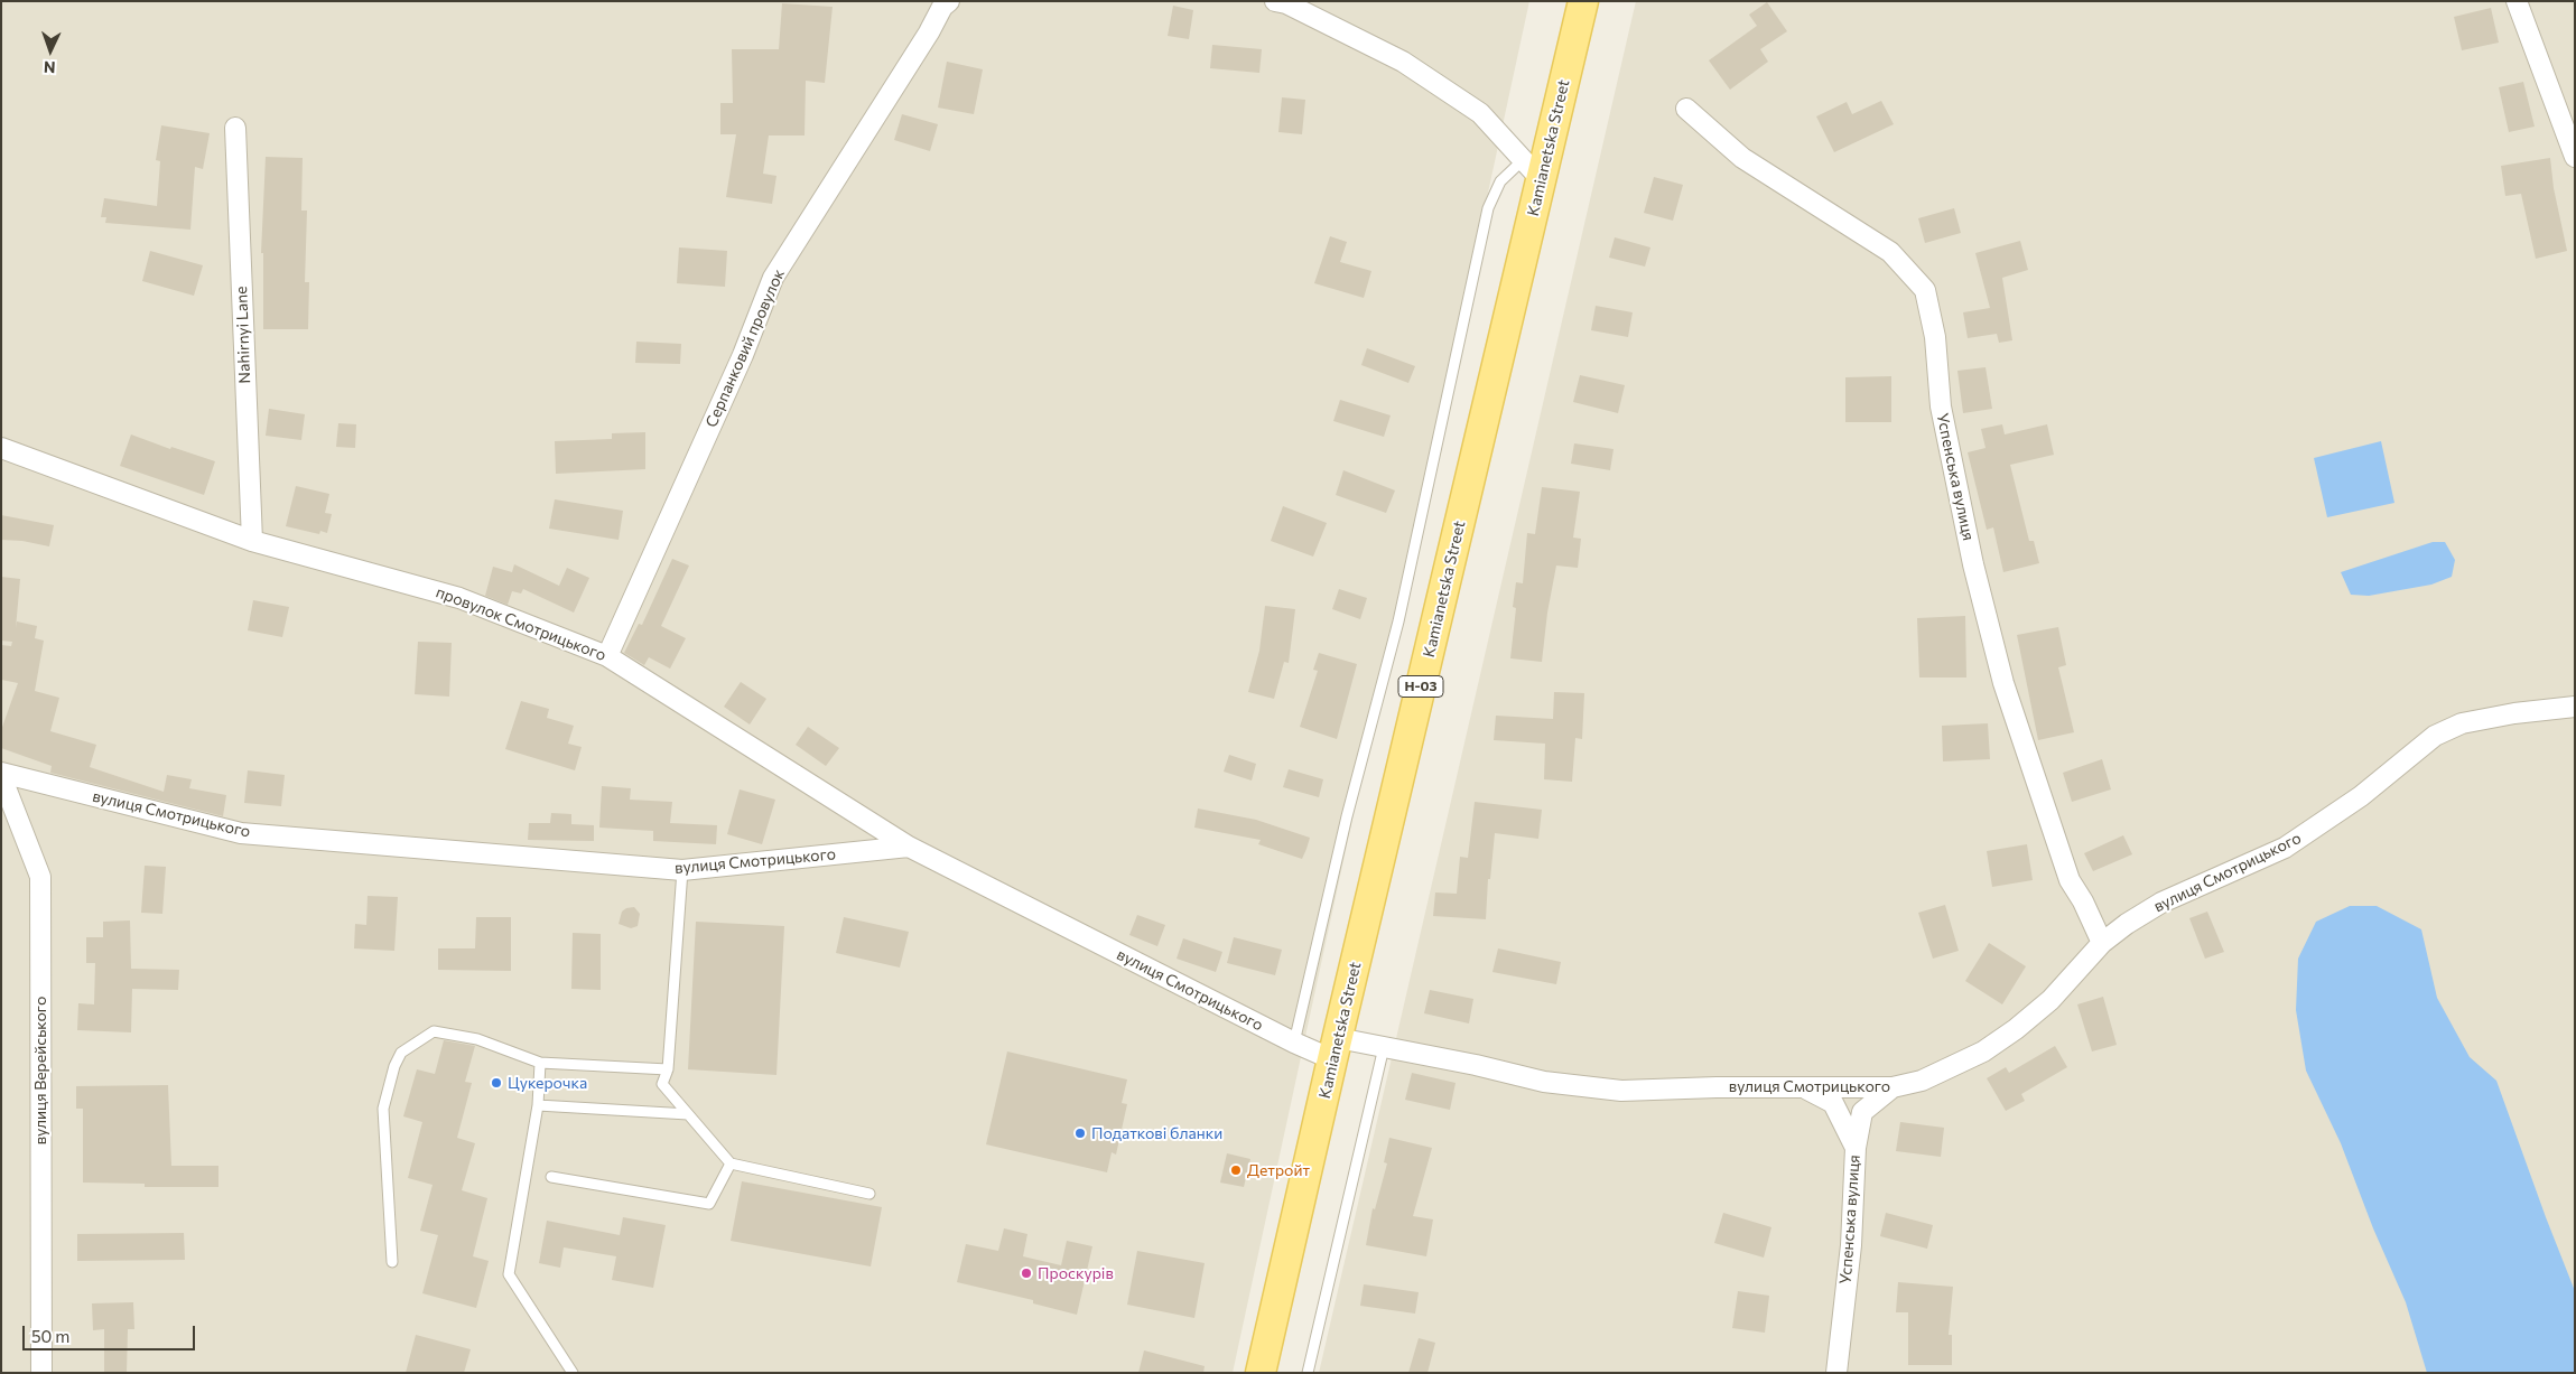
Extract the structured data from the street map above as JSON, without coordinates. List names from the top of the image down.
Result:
{
  "streets": {
    "main road": ["Kamianetska Street", "Н-03"],
    "street": [
      "Nahirnyi Lane",
      "Серпанковий провулок",
      "Успенська вулиця",
      "провулок Смотрицького",
      "вулиця Смотрицького",
      "вулиця Верейського"
    ]
  },
  "crossings": [
    ["Kamianetska Street", "вулиця Смотрицького"],
    ["Nahirnyi Lane", "провулок Смотрицького"],
    ["Серпанковий провулок", "провулок Смотрицького"],
    ["Успенська вулиця", "вулиця Смотрицького"],
    ["провулок Смотрицького", "вулиця Смотрицького"],
    ["вулиця Смотрицького", "вулиця Верейського"]
  ],
  "places": [
    "Цукерочка",
    "Податкові бланки",
    "Детройт",
    "Проскурів"
  ],
  "scale_bar": "50 m",
  "north": "bottom"
}
